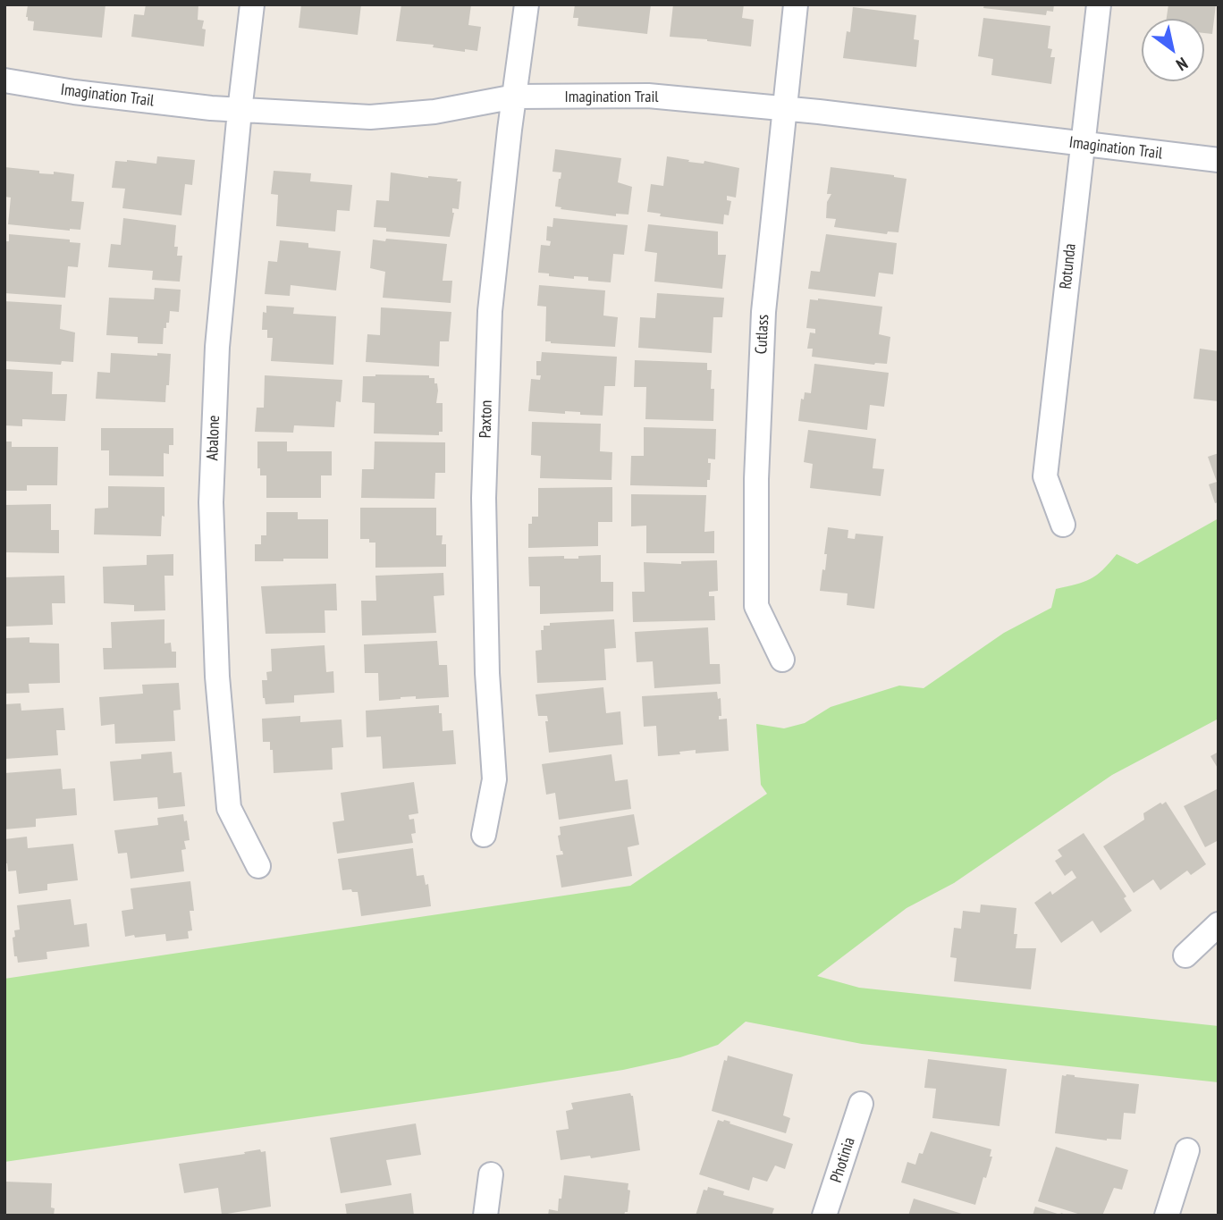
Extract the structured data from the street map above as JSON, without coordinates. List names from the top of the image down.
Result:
{
  "streets": {
    "street": [
      "Imagination Trail",
      "Rotunda",
      "Cutlass",
      "Paxton",
      "Abalone",
      "Photinia"
    ]
  },
  "crossings": [
    ["Imagination Trail", "Rotunda"],
    ["Imagination Trail", "Cutlass"],
    ["Imagination Trail", "Paxton"],
    ["Imagination Trail", "Abalone"]
  ],
  "north": "bottom right"
}
